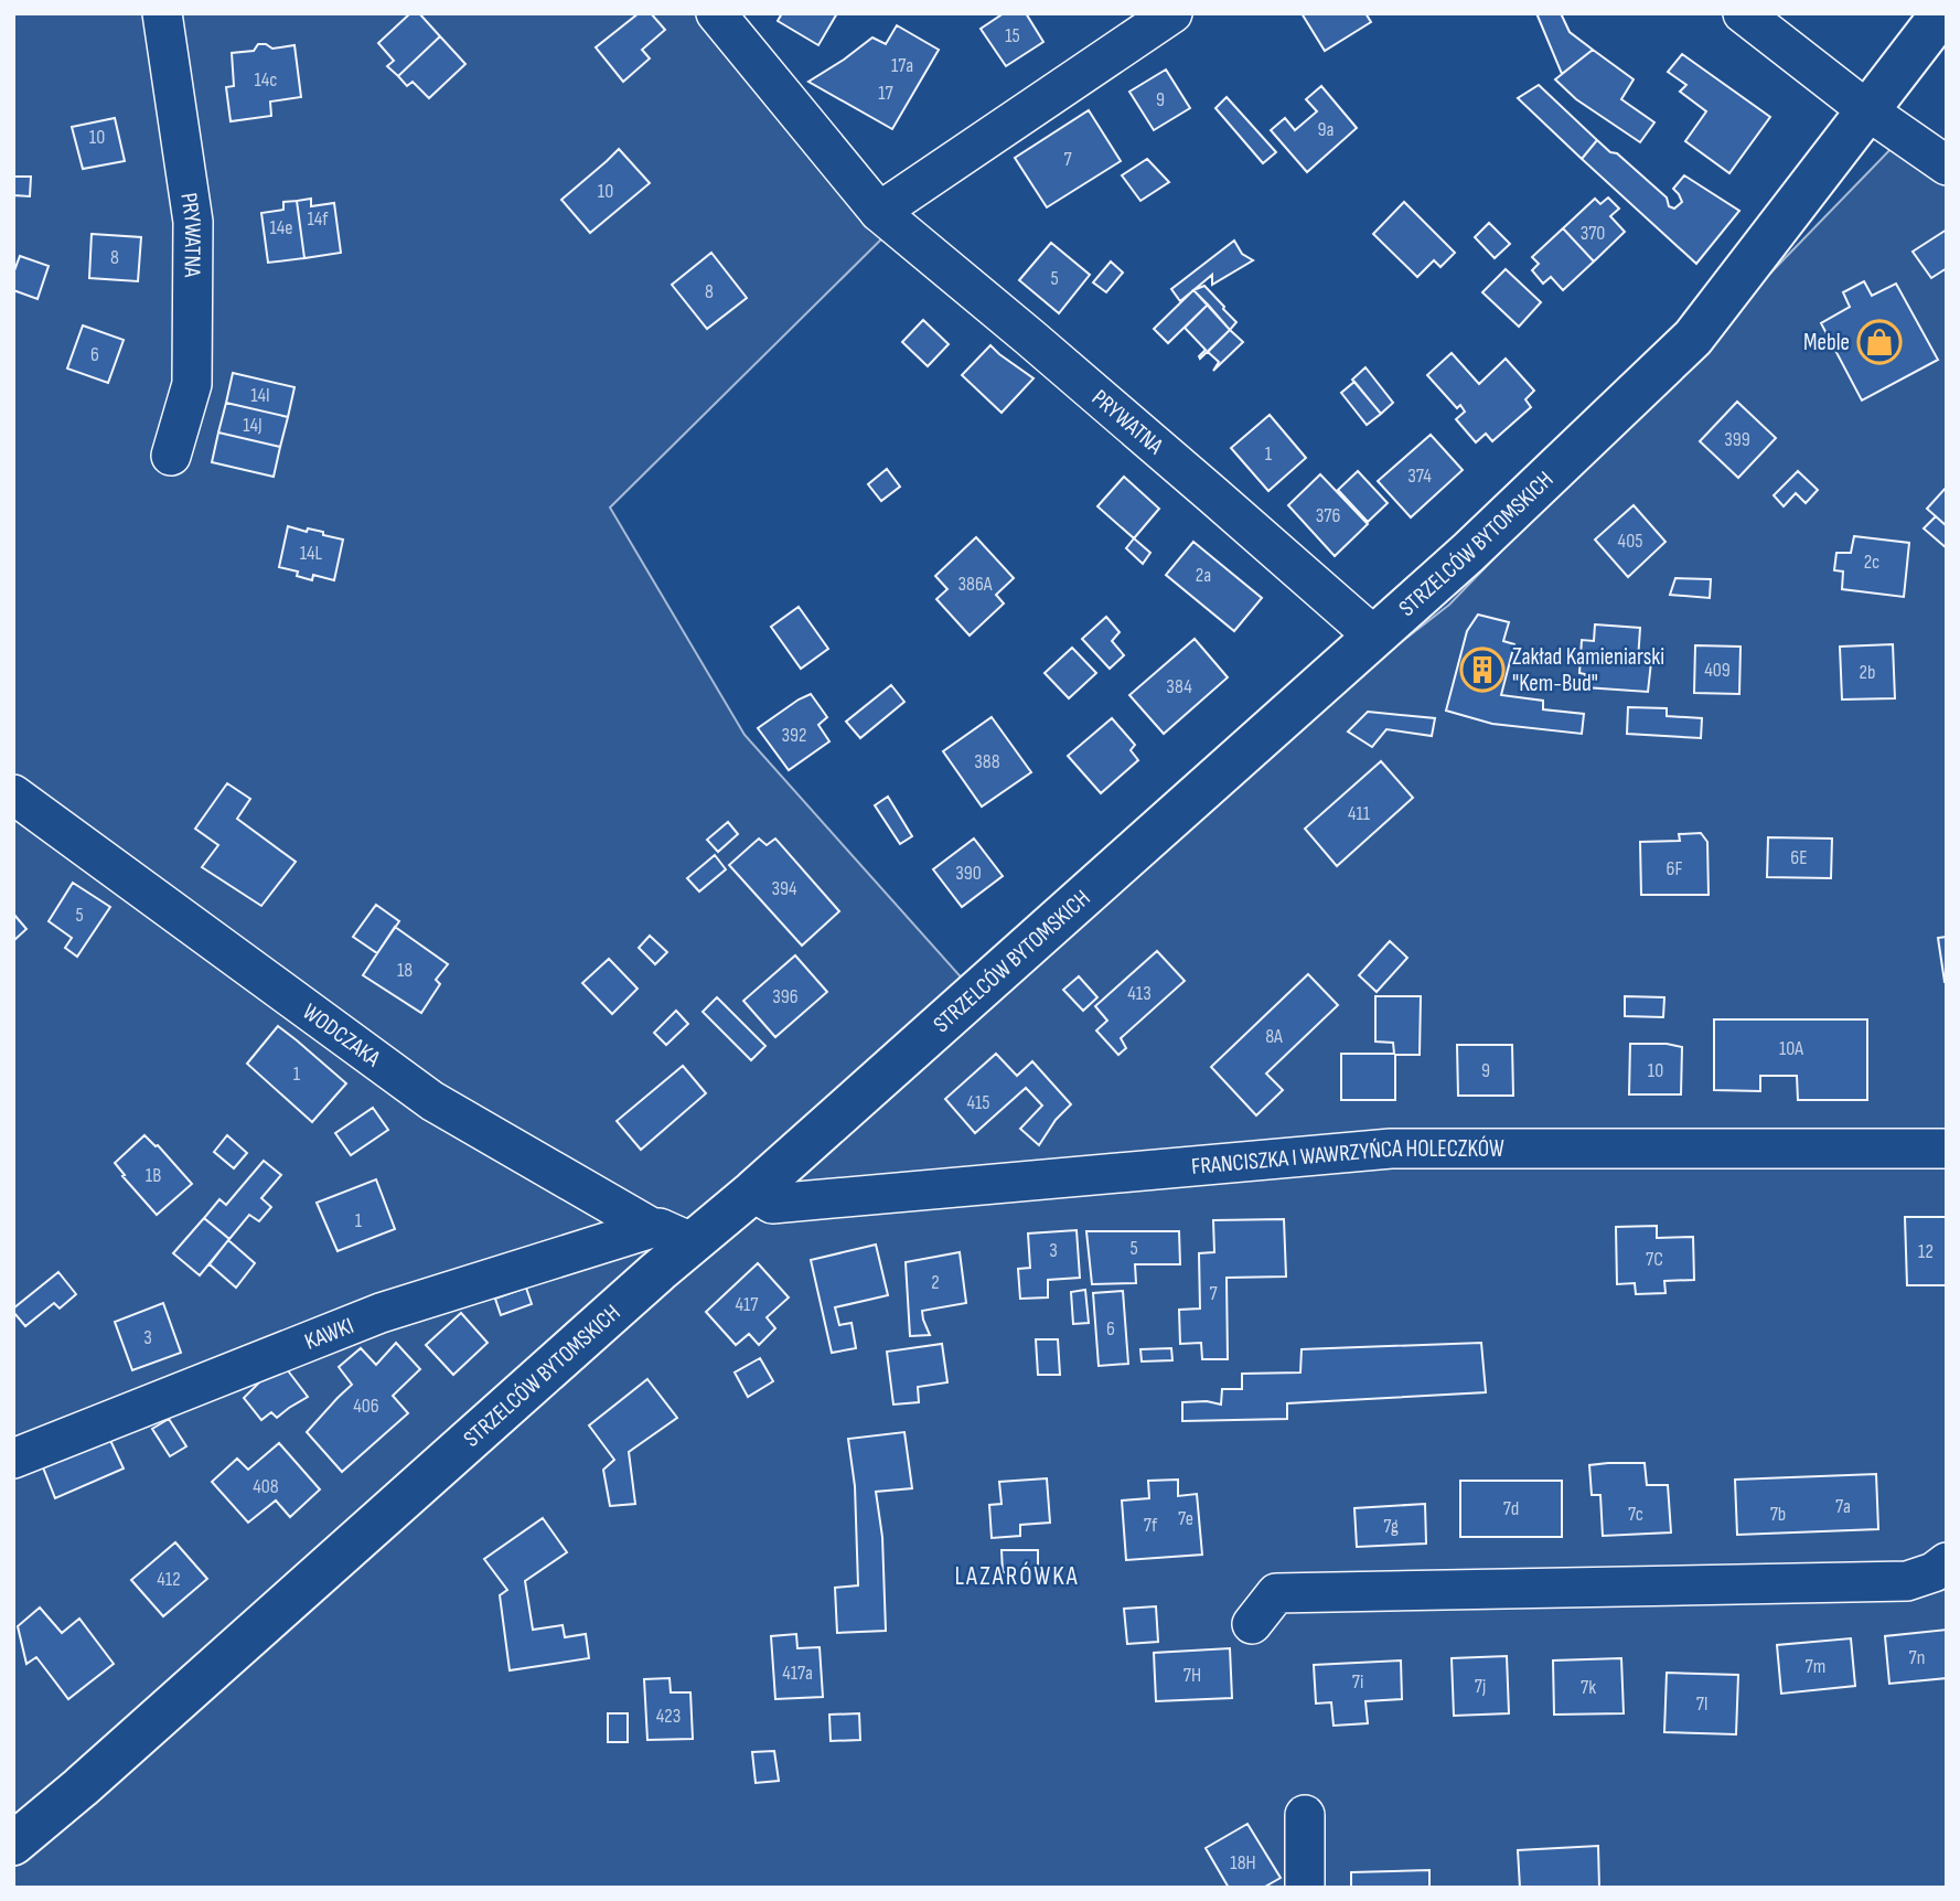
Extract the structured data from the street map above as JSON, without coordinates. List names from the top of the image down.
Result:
{
  "streets": {
    "highway": ["STRZELCÓW BYTOMSKICH"],
    "street": [
      "PRYWATNA",
      "WODCZAKA",
      "FRANCISZKA I WAWRZYŃCA HOLECZKÓW",
      "KAWKI"
    ]
  },
  "crossings": [
    ["PRYWATNA", "STRZELCÓW BYTOMSKICH"],
    ["STRZELCÓW BYTOMSKICH", "WODCZAKA"],
    ["STRZELCÓW BYTOMSKICH", "FRANCISZKA I WAWRZYŃCA HOLECZKÓW"],
    ["WODCZAKA", "KAWKI"]
  ],
  "districts": ["LAZARÓWKA"],
  "places": {
    "shop": ["Meble"],
    "building": ["Zakład Kamieniarski \"Kem-Bud\""]
  },
  "house_numbers": [
    "15",
    "17a",
    "14c",
    "17",
    "9",
    "9a",
    "10",
    "7",
    "10",
    "14f",
    "14e",
    "370",
    "8",
    "5",
    "8",
    "6",
    "14I",
    "14J",
    "399",
    "1",
    "374",
    "376",
    "405",
    "14L",
    "2c",
    "2a",
    "386A",
    "409",
    "2b",
    "384",
    "392",
    "388",
    "411",
    "6E",
    "6F",
    "390",
    "394",
    "5",
    "18",
    "413",
    "396",
    "8A",
    "10A",
    "9",
    "10",
    "1",
    "415",
    "1B",
    "1",
    "5",
    "3",
    "12",
    "7C",
    "2",
    "7",
    "417",
    "6",
    "3",
    "406",
    "408",
    "7a",
    "7d",
    "7c",
    "7b",
    "7e",
    "7f",
    "7g",
    "412",
    "7n",
    "7m",
    "417a",
    "7H",
    "7i",
    "7j",
    "7k",
    "7l",
    "423",
    "18H"
  ]
}
